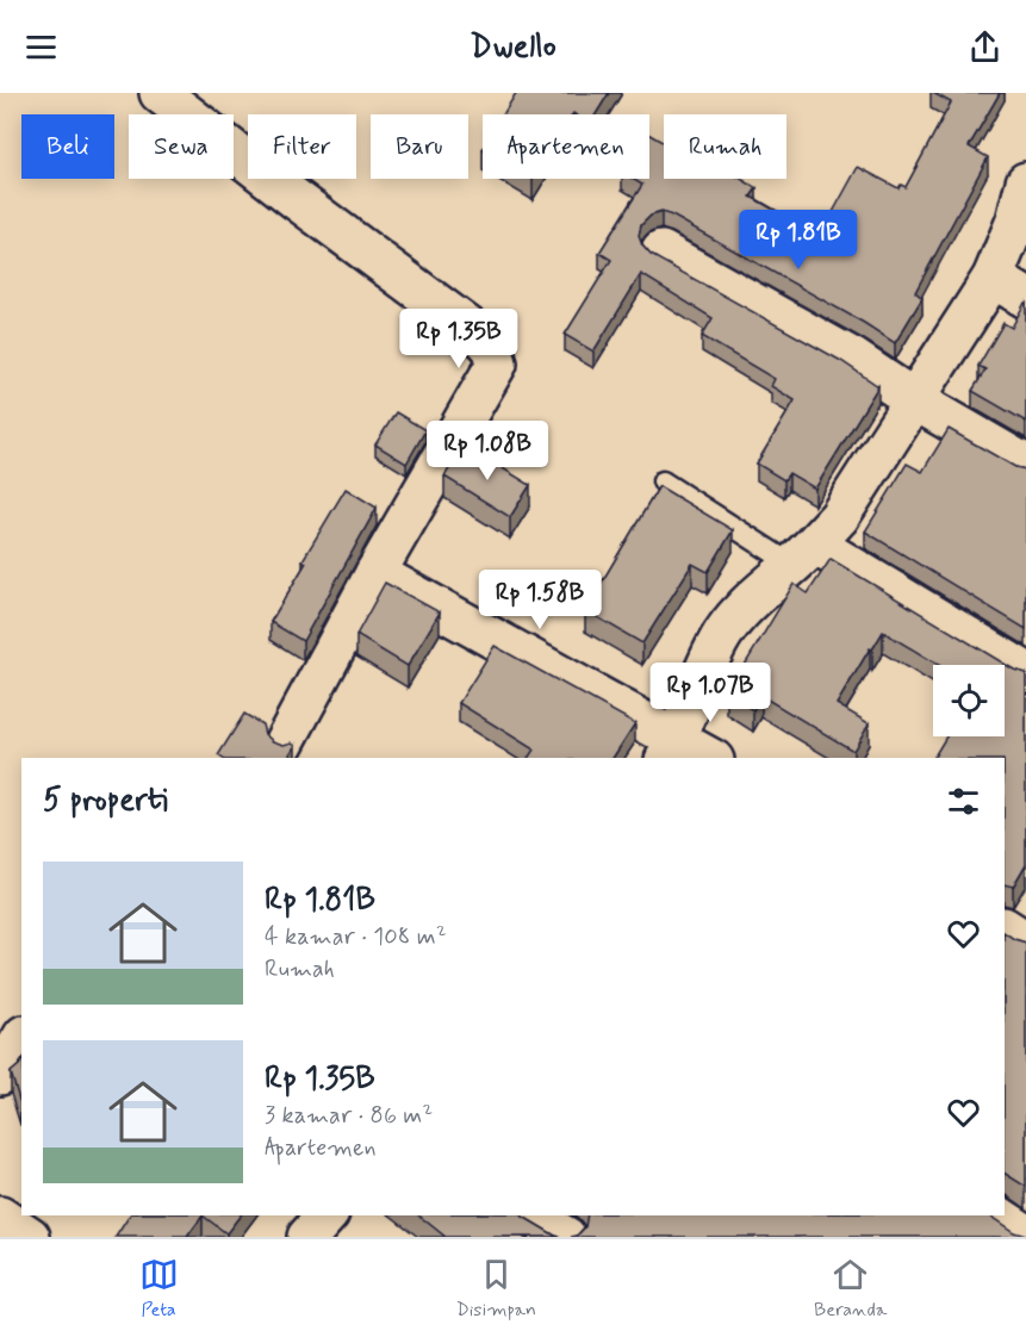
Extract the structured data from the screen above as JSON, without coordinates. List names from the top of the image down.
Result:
{
  "page": {
    "header": "Dwello",
    "chip": [
      "Beli",
      "Sewa",
      "Filter",
      "Baru",
      "Apartemen",
      "Rumah"
    ],
    "price": [
      "Rp 1.81B",
      "Rp 1.35B",
      "Rp 1.08B",
      "Rp 1.58B",
      "Rp 1.07B"
    ],
    "heading": "5 properti",
    "list": [
      {
        "name": "Rp 1.81B",
        "note": "4 kamar · 108 m² · Rumah"
      },
      {
        "name": "Rp 1.35B",
        "note": "3 kamar · 86 m² · Apartemen"
      }
    ],
    "tabs": ["Peta", "Disimpan", "Beranda"]
  }
}
